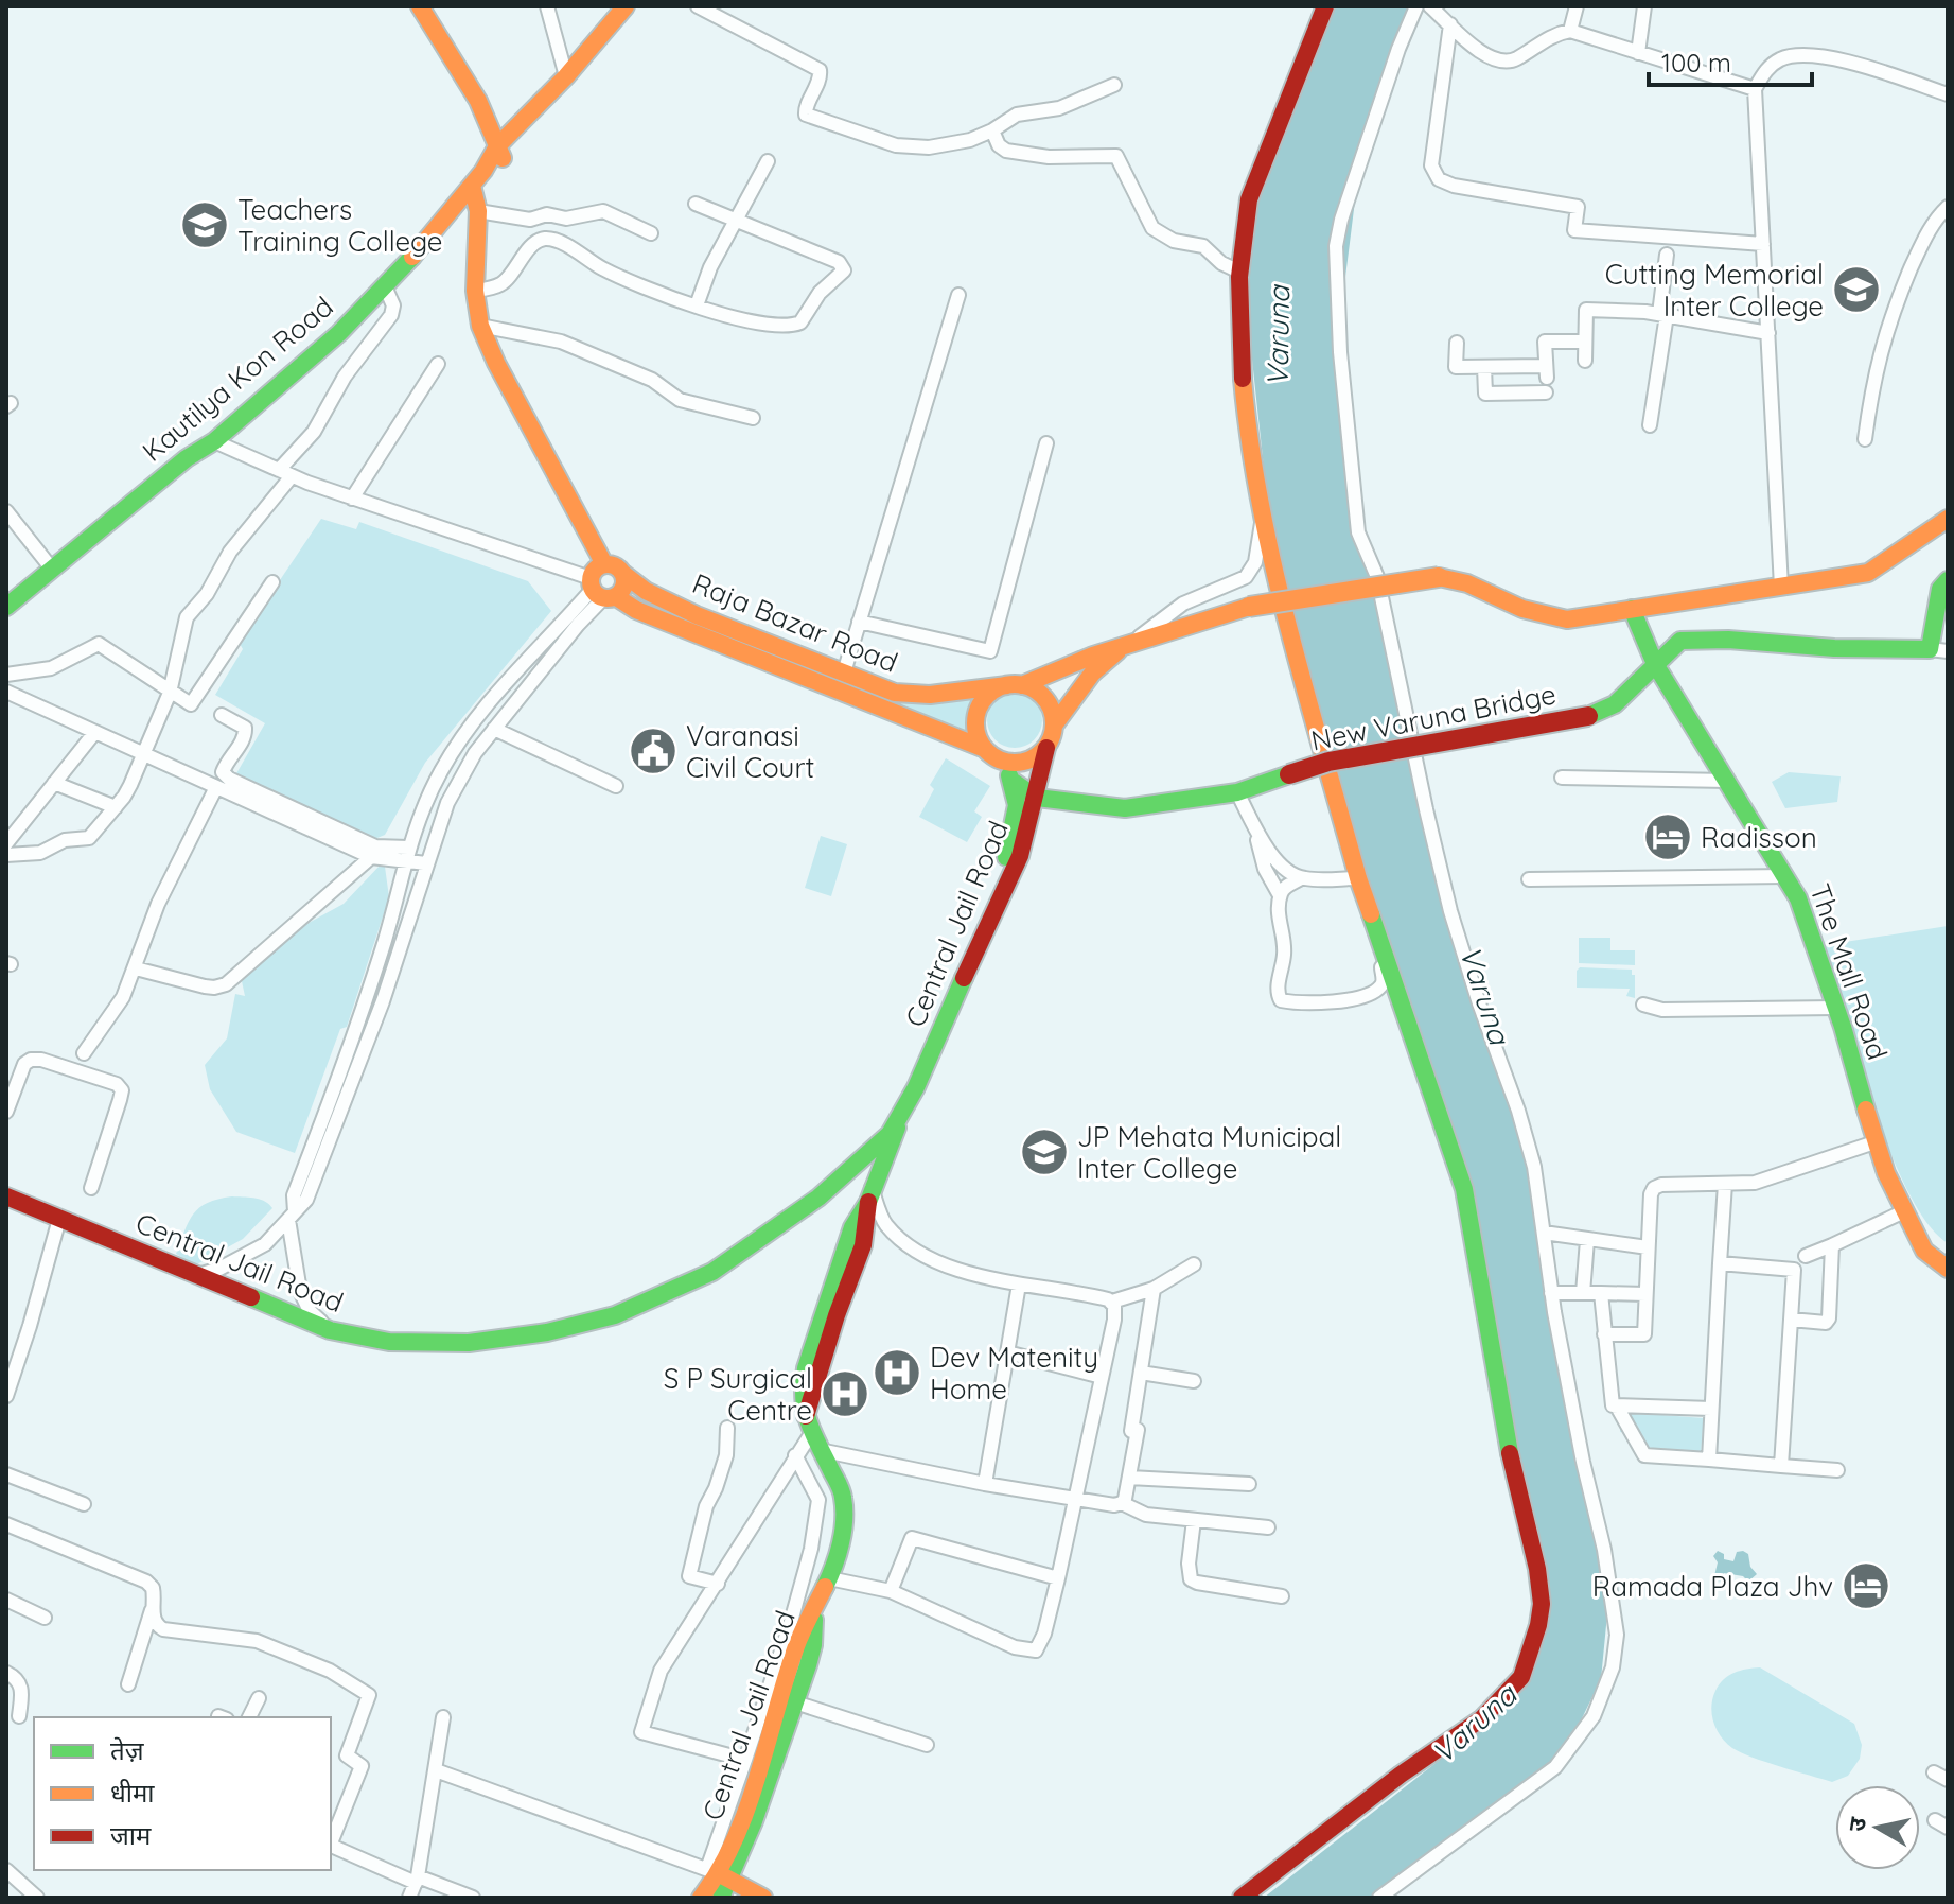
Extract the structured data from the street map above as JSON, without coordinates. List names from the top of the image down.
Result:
{
  "streets": {
    "main road": [
      "Kautilya Kon Road",
      "Raja Bazar Road",
      "New Varuna Bridge",
      "Central Jail Road",
      "The Mall Road"
    ]
  },
  "crossings": [
    ["Kautilya Kon Road", "Raja Bazar Road"],
    ["Raja Bazar Road", "Central Jail Road"],
    ["New Varuna Bridge", "Central Jail Road"],
    ["New Varuna Bridge", "The Mall Road"]
  ],
  "water": ["Varuna"],
  "places": {
    "school or university": ["Teachers Training College", "Cutting Memorial Inter College", "JP Mehata Municipal Inter College"],
    "public building": ["Varanasi Civil Court"],
    "hotel": ["Radisson", "Ramada Plaza Jhv"],
    "hospital": ["Dev Matenity Home", "S P Surgical Centre"]
  },
  "legend": ["तेज़", "धीमा", "जाम"],
  "scale_bar": "100 m",
  "north": "left"
}
